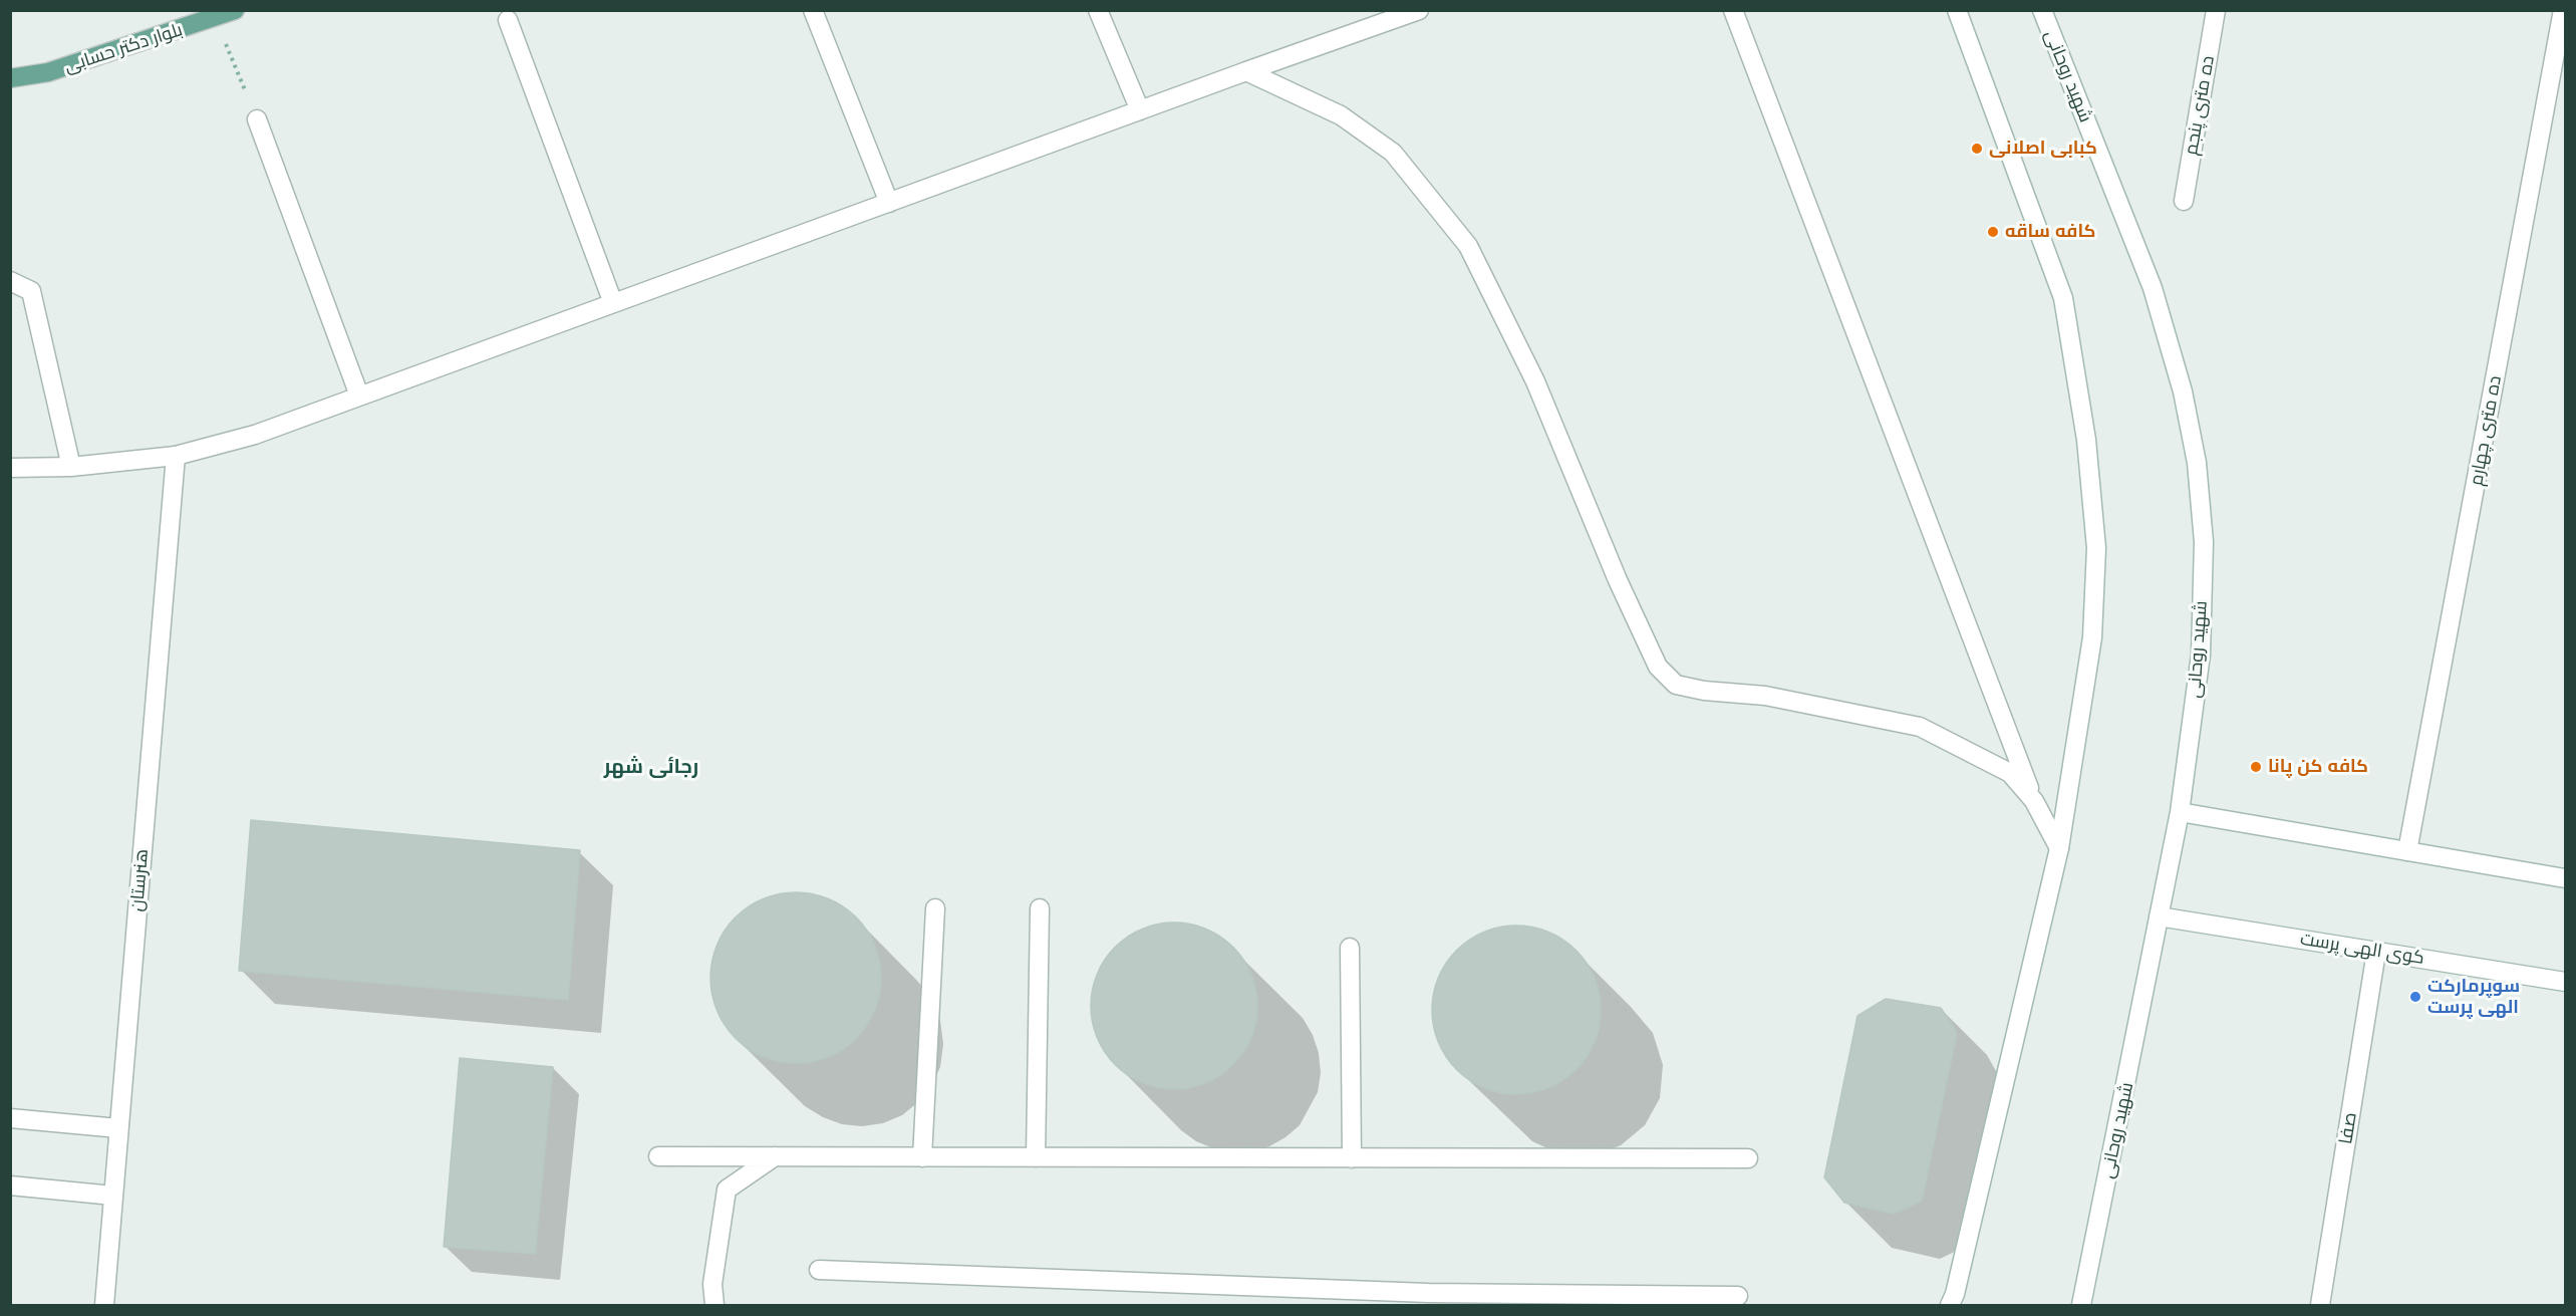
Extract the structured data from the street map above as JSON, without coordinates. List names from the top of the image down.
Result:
{
  "streets": {
    "main road": ["بلوار دکتر حسابی"],
    "street": [
      "شهید روحانی",
      "ده متری پنجم",
      "ده متری چهارم",
      "هنرستان",
      "کوی الهی پرست",
      "صفا"
    ]
  },
  "crossings": [
    ["شهید روحانی", "کوی الهی پرست"],
    ["کوی الهی پرست", "صفا"]
  ],
  "districts": ["رجائی شهر"],
  "places": [
    "کبابی اصلانی",
    "کافه ساقه",
    "کافه کن پانا",
    "سوپرمارکت الهی پرست"
  ]
}
